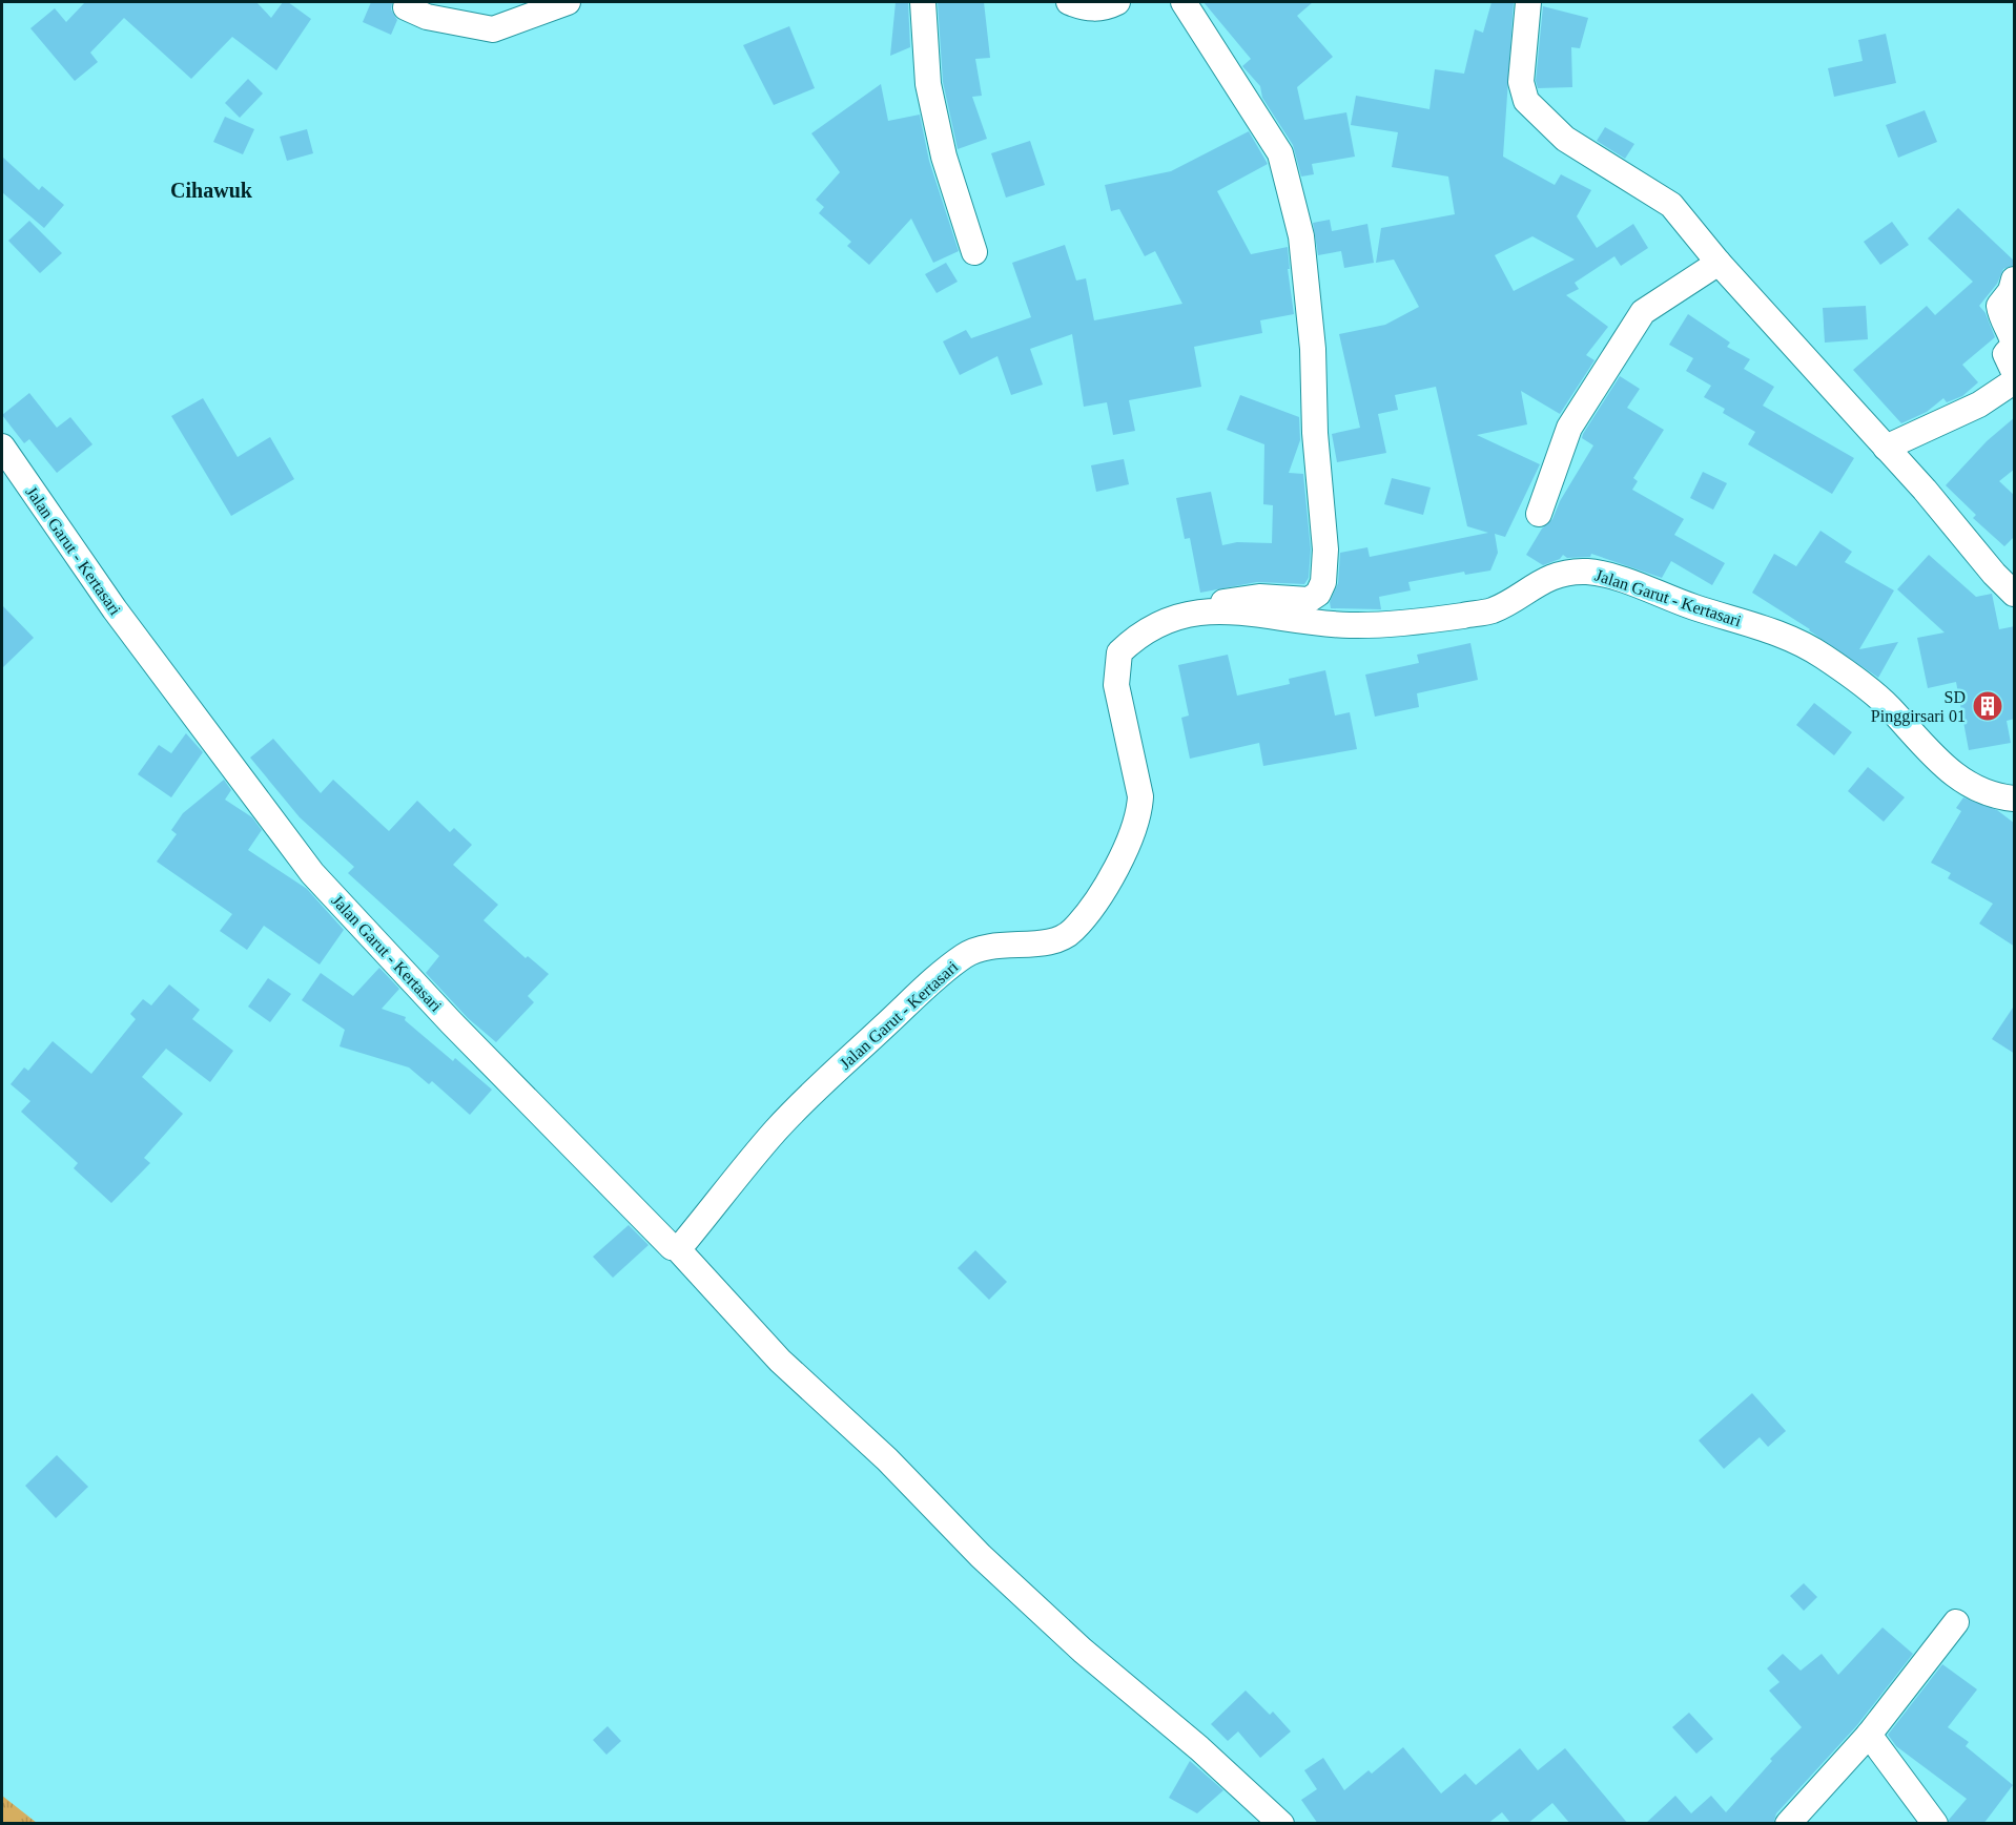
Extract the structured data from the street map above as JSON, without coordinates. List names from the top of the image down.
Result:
{
  "streets": {
    "street": ["Jalan Garut - Kertasari"]
  },
  "districts": ["Cihawuk"],
  "places": {
    "building": ["SD Pinggirsari 01"]
  }
}
